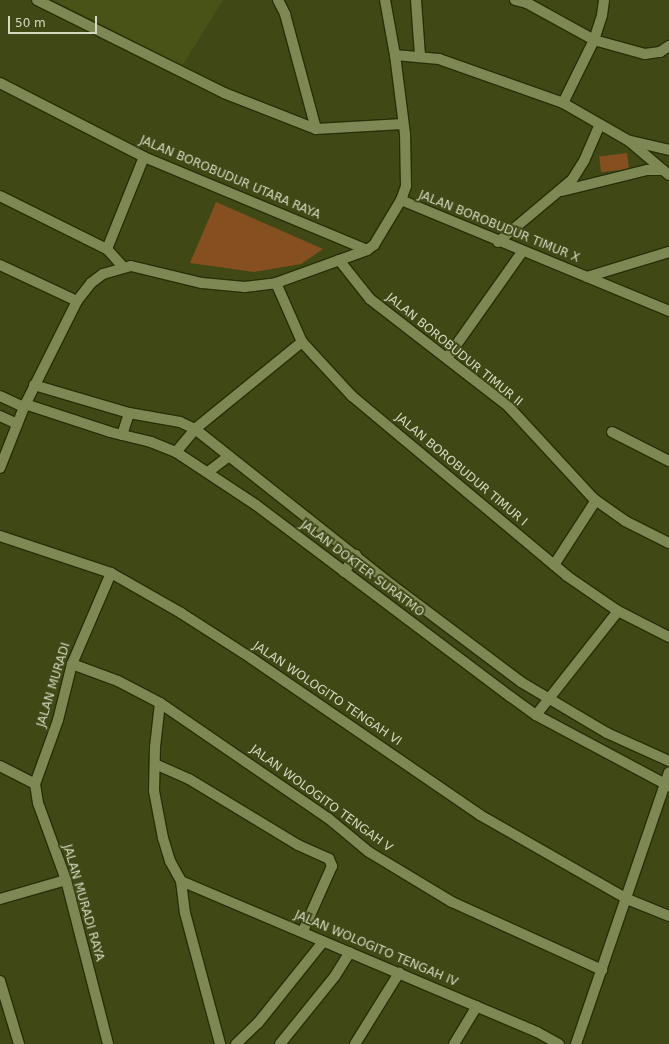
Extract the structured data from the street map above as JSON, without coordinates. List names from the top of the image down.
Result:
{
  "streets": {
    "street": [
      "JALAN BOROBUDUR UTARA RAYA",
      "JALAN BOROBUDUR TIMUR X",
      "JALAN BOROBUDUR TIMUR II",
      "JALAN BOROBUDUR TIMUR I",
      "JALAN DOKTER SURATMO",
      "JALAN MURADI",
      "JALAN WOLOGITO TENGAH VI",
      "JALAN WOLOGITO TENGAH V",
      "JALAN MURADI RAYA",
      "JALAN WOLOGITO TENGAH IV"
    ]
  },
  "crossings": [
    ["JALAN MURADI", "JALAN WOLOGITO TENGAH VI"],
    ["JALAN MURADI", "JALAN WOLOGITO TENGAH V"],
    ["JALAN MURADI", "JALAN MURADI RAYA"]
  ],
  "scale_bar": "50 m"
}
